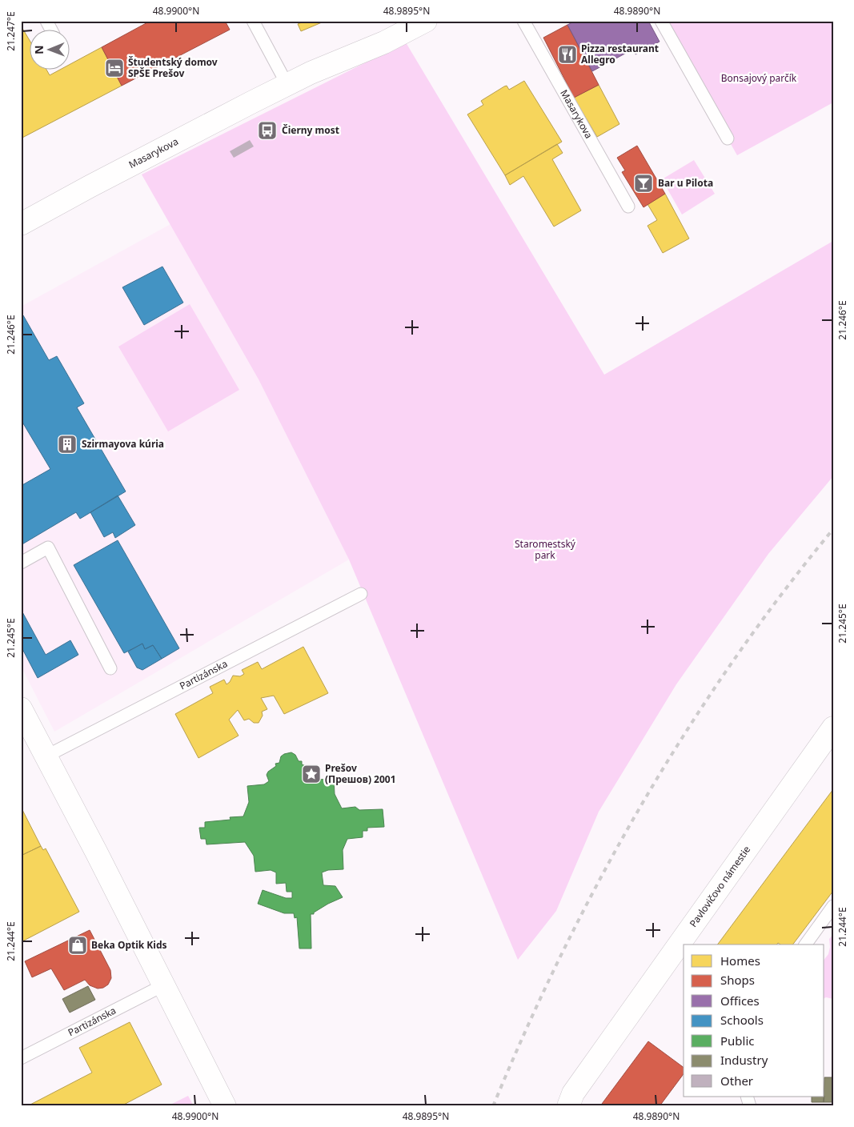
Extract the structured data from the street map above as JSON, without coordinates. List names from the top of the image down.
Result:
{
  "streets": {
    "street": ["Masarykova", "Pavlovičovo námestie"],
    "lane": ["Partizánska"]
  },
  "parks": ["Bonsajový parčík", "Staromestský park"],
  "places": {
    "restaurant": ["Pizza restaurant Allegro"],
    "hotel": ["Študentský domov SPŠE Prešov"],
    "bus stop": ["Čierny most"],
    "bar": ["Bar u Pilota"],
    "building": ["Szirmayova kúria"],
    "place": ["Prešov (Прешов) 2001"],
    "shop": ["Beka Optik Kids"]
  },
  "legend": [
    "Homes",
    "Shops",
    "Offices",
    "Schools",
    "Public",
    "Industry",
    "Other"
  ],
  "north": "left",
  "coordinates": [
    "48.9900°N",
    "48.9895°N",
    "48.9890°N",
    "21.247°E",
    "21.246°E",
    "21.245°E",
    "21.244°E"
  ]
}
